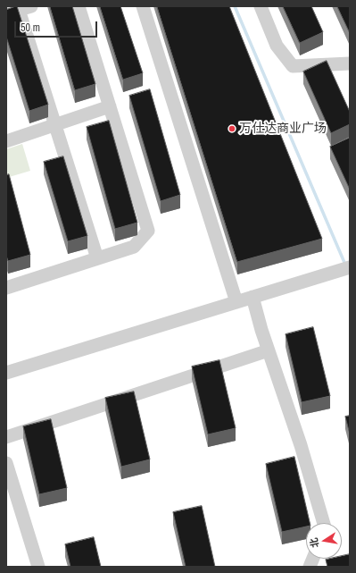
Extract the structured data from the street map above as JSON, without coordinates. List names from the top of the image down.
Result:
{
  "places": ["万仕达商业广场"],
  "scale_bar": "50 m",
  "north": "left"
}
